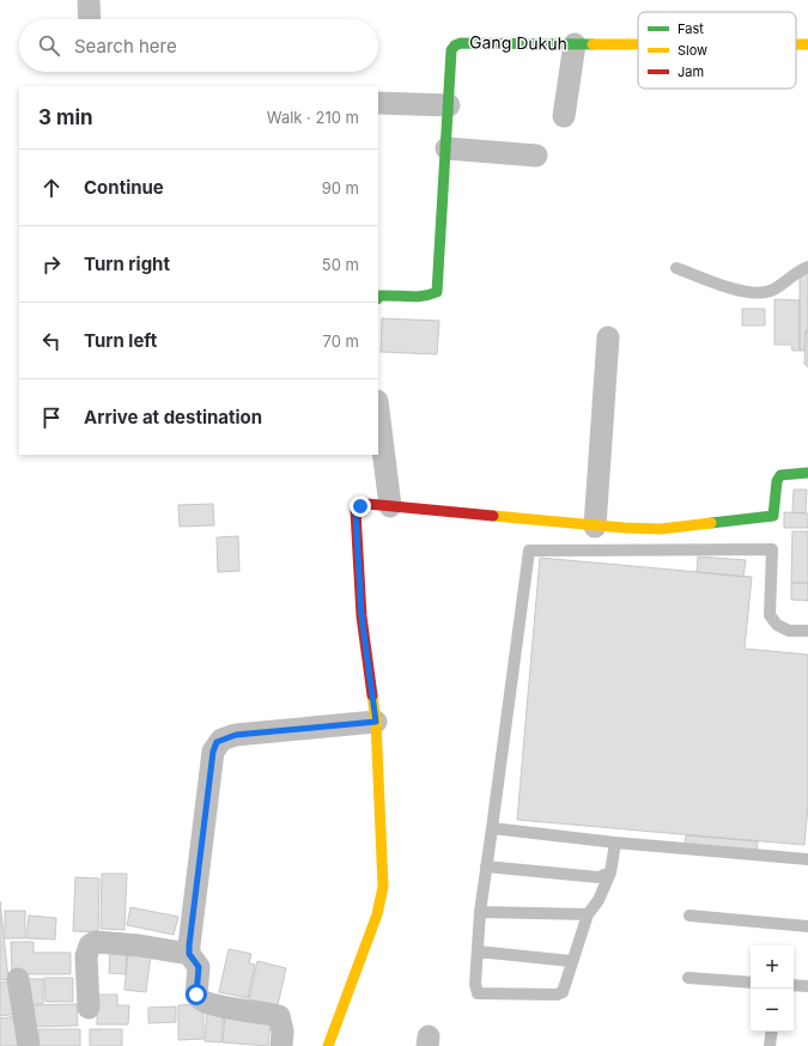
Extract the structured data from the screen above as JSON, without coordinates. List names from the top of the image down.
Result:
{
  "streets": {
    "street": ["Gang Dukuh"]
  },
  "legend": ["Fast", "Slow", "Jam"],
  "page": {
    "search": "Search here",
    "heading": ["3 min", "Walk · 210 m"],
    "list": [
      ["Continue", "90 m"],
      ["Turn right", "50 m"],
      ["Turn left", "70 m"],
      "Arrive at destination"
    ],
    "map_buttons": ["+", "−"]
  }
}
